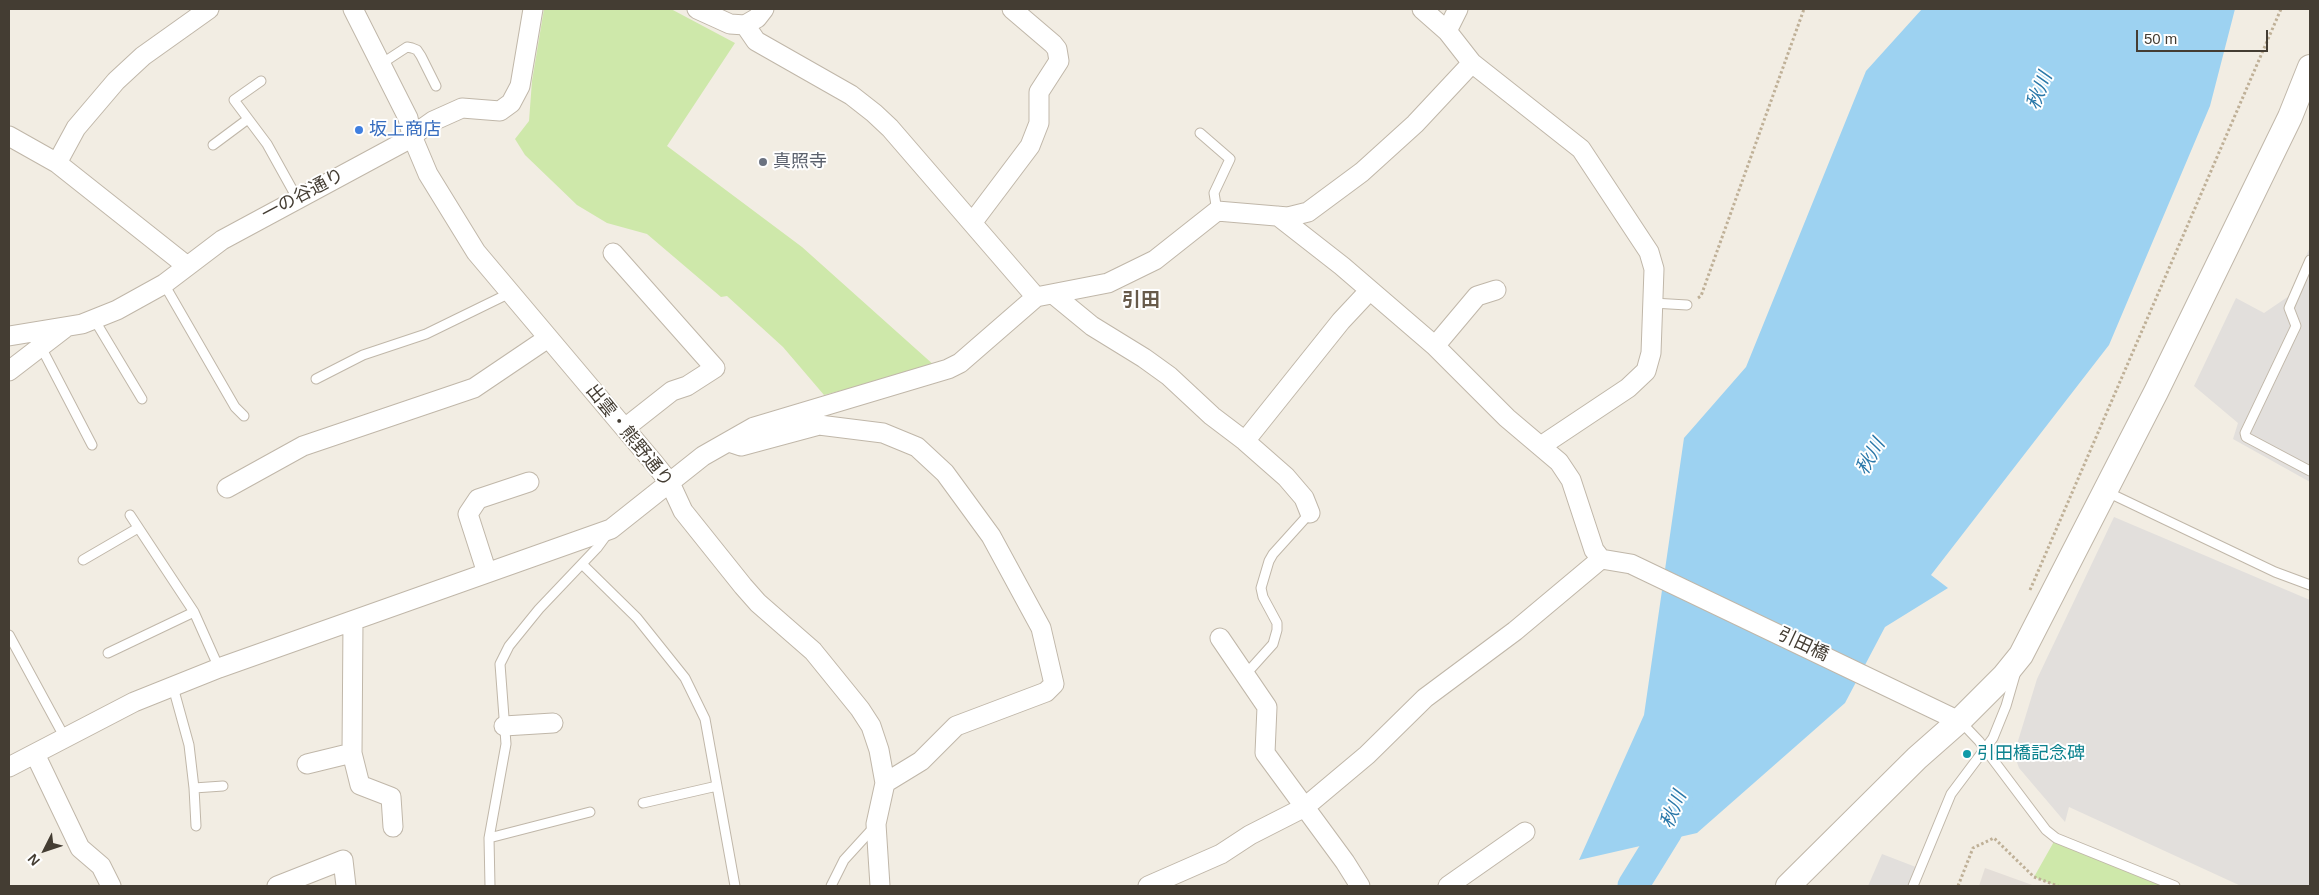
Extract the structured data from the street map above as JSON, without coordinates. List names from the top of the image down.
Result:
{
  "streets": {
    "street": ["一の谷通り", "出雲・熊野通り", "引田橋"]
  },
  "crossings": [
    ["一の谷通り", "出雲・熊野通り"]
  ],
  "districts": ["引田"],
  "water": ["秋川"],
  "places": ["坂上商店", "真照寺", "引田橋記念碑"],
  "scale_bar": "50 m",
  "north": "bottom left"
}
